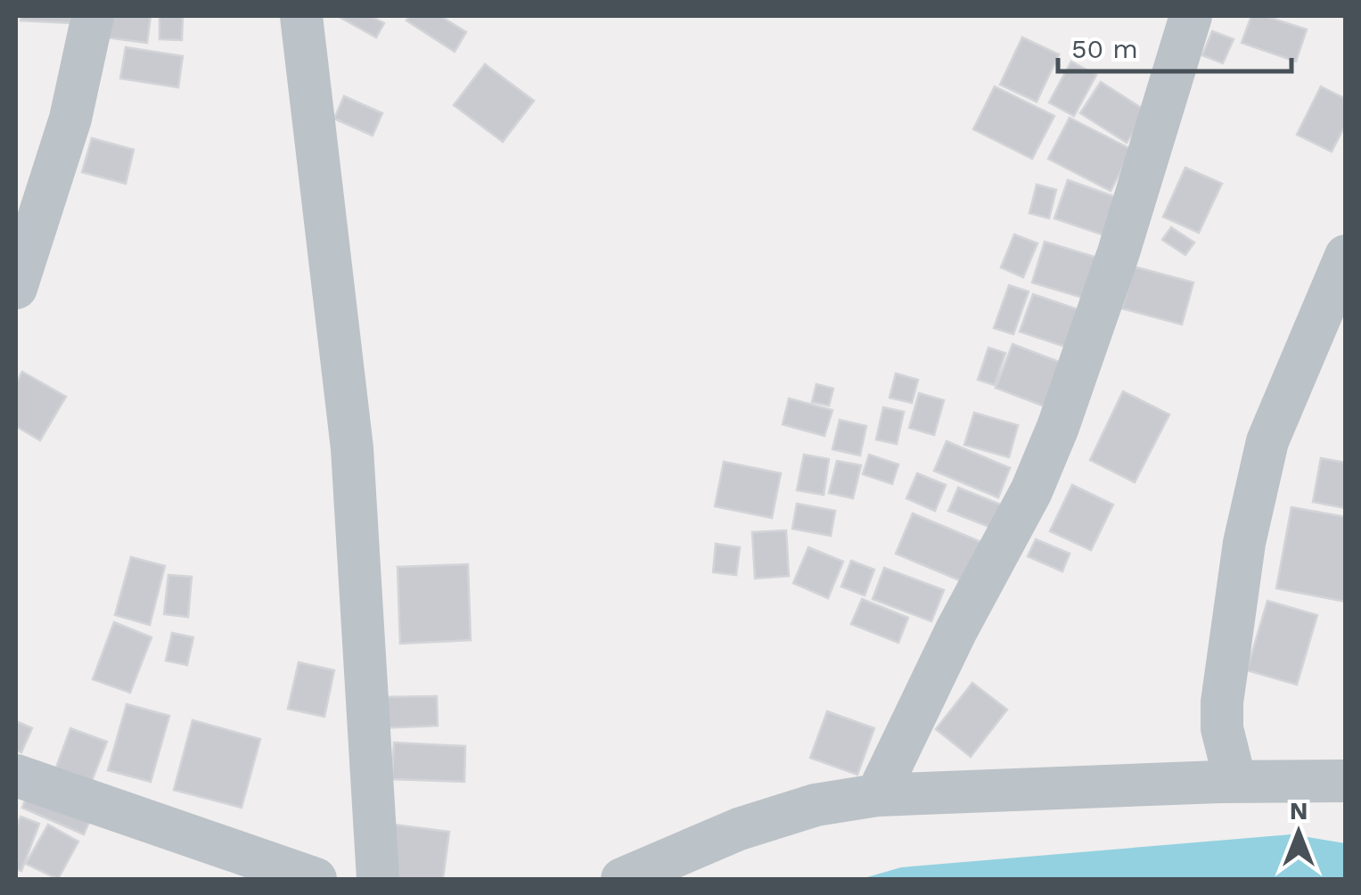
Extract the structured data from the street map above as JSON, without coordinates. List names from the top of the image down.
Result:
{
  "scale_bar": "50 m",
  "north": "top"
}
